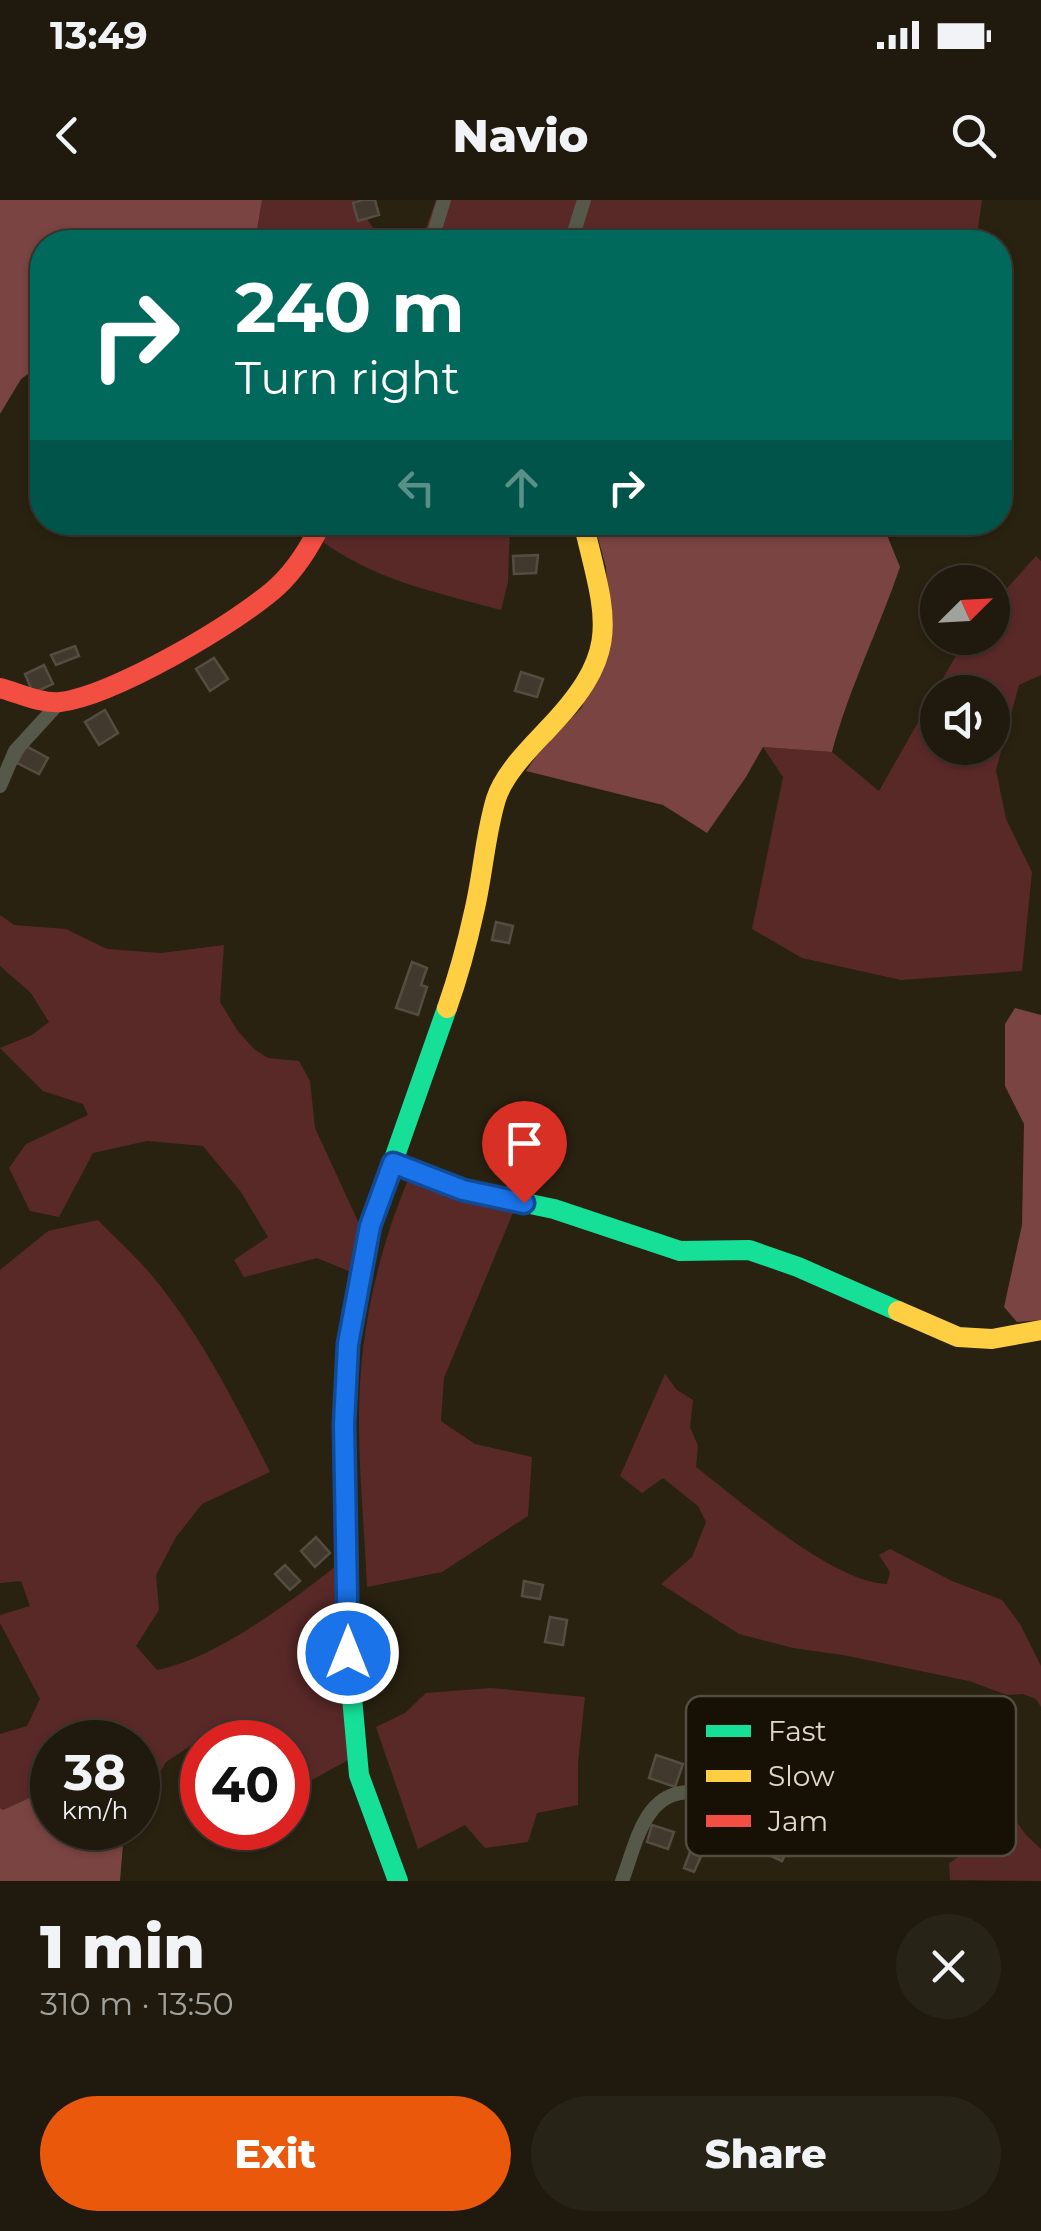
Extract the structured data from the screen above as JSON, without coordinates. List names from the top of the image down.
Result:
{
  "legend": ["Fast", "Slow", "Jam"],
  "north": "top right",
  "page": {
    "status": "13:49",
    "header": "Navio",
    "turn": ["240 m", "Turn right"],
    "speed": "38 km/h",
    "limit": "40",
    "heading": ["1 min", "310 m · 13:50"],
    "buttons": ["Exit", "Share"]
  }
}
